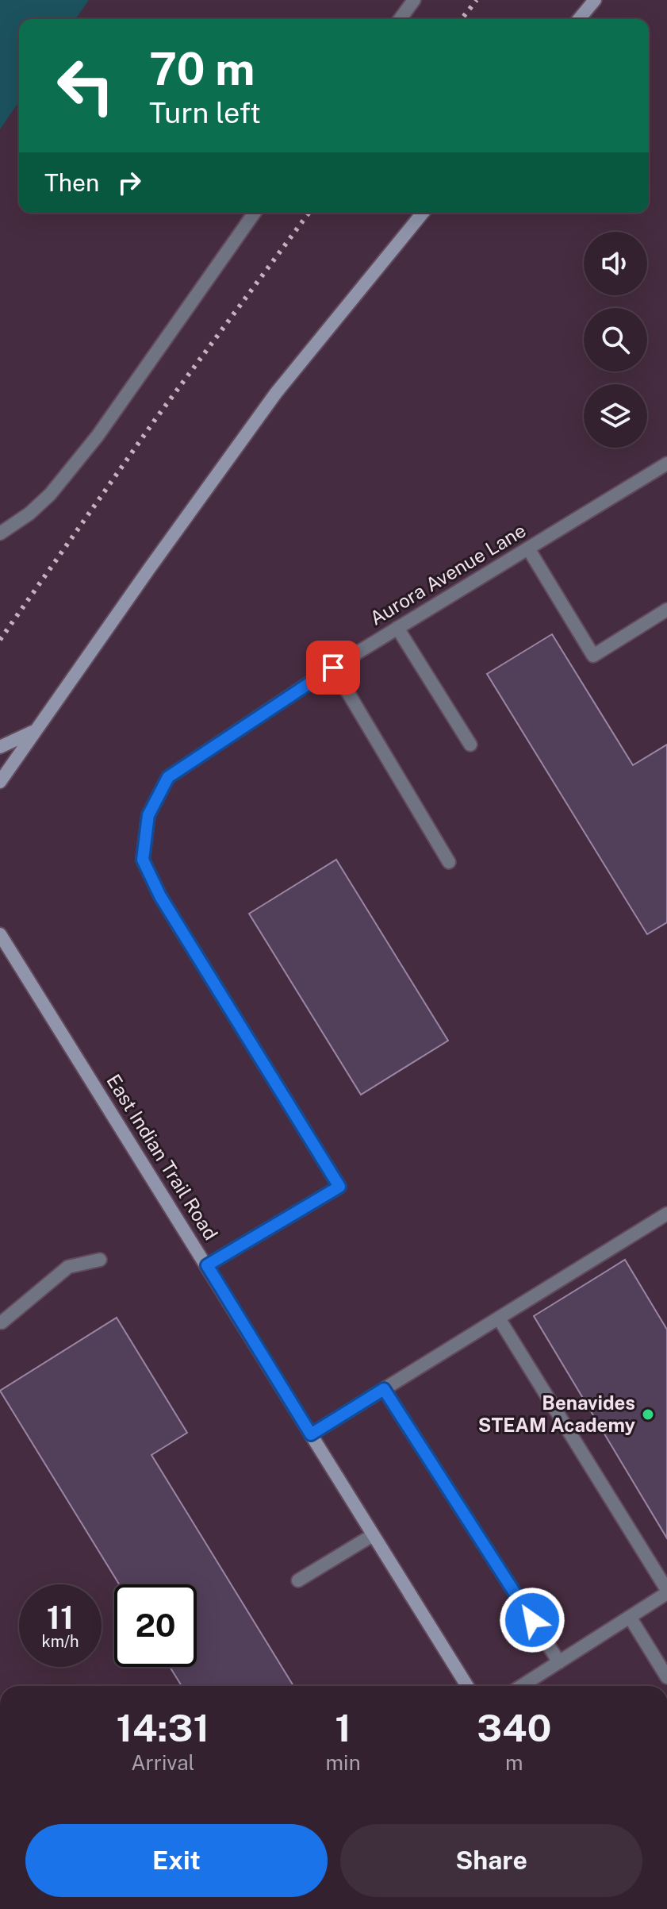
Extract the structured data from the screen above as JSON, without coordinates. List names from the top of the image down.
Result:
{
  "streets": {
    "main road": ["East Indian Trail Road"],
    "street": ["Aurora Avenue Lane"]
  },
  "crossings": [
    ["Aurora Avenue Lane", "East Indian Trail Road"]
  ],
  "places": ["Benavides STEAM Academy"],
  "page": {
    "turn": ["70 m", "Turn left"],
    "then": "Then",
    "speed": "11 km/h",
    "limit": "20",
    "eta": [
      "14:31",
      "Arrival",
      "1",
      "min",
      "340",
      "m"
    ],
    "buttons": ["Exit", "Share"]
  }
}
